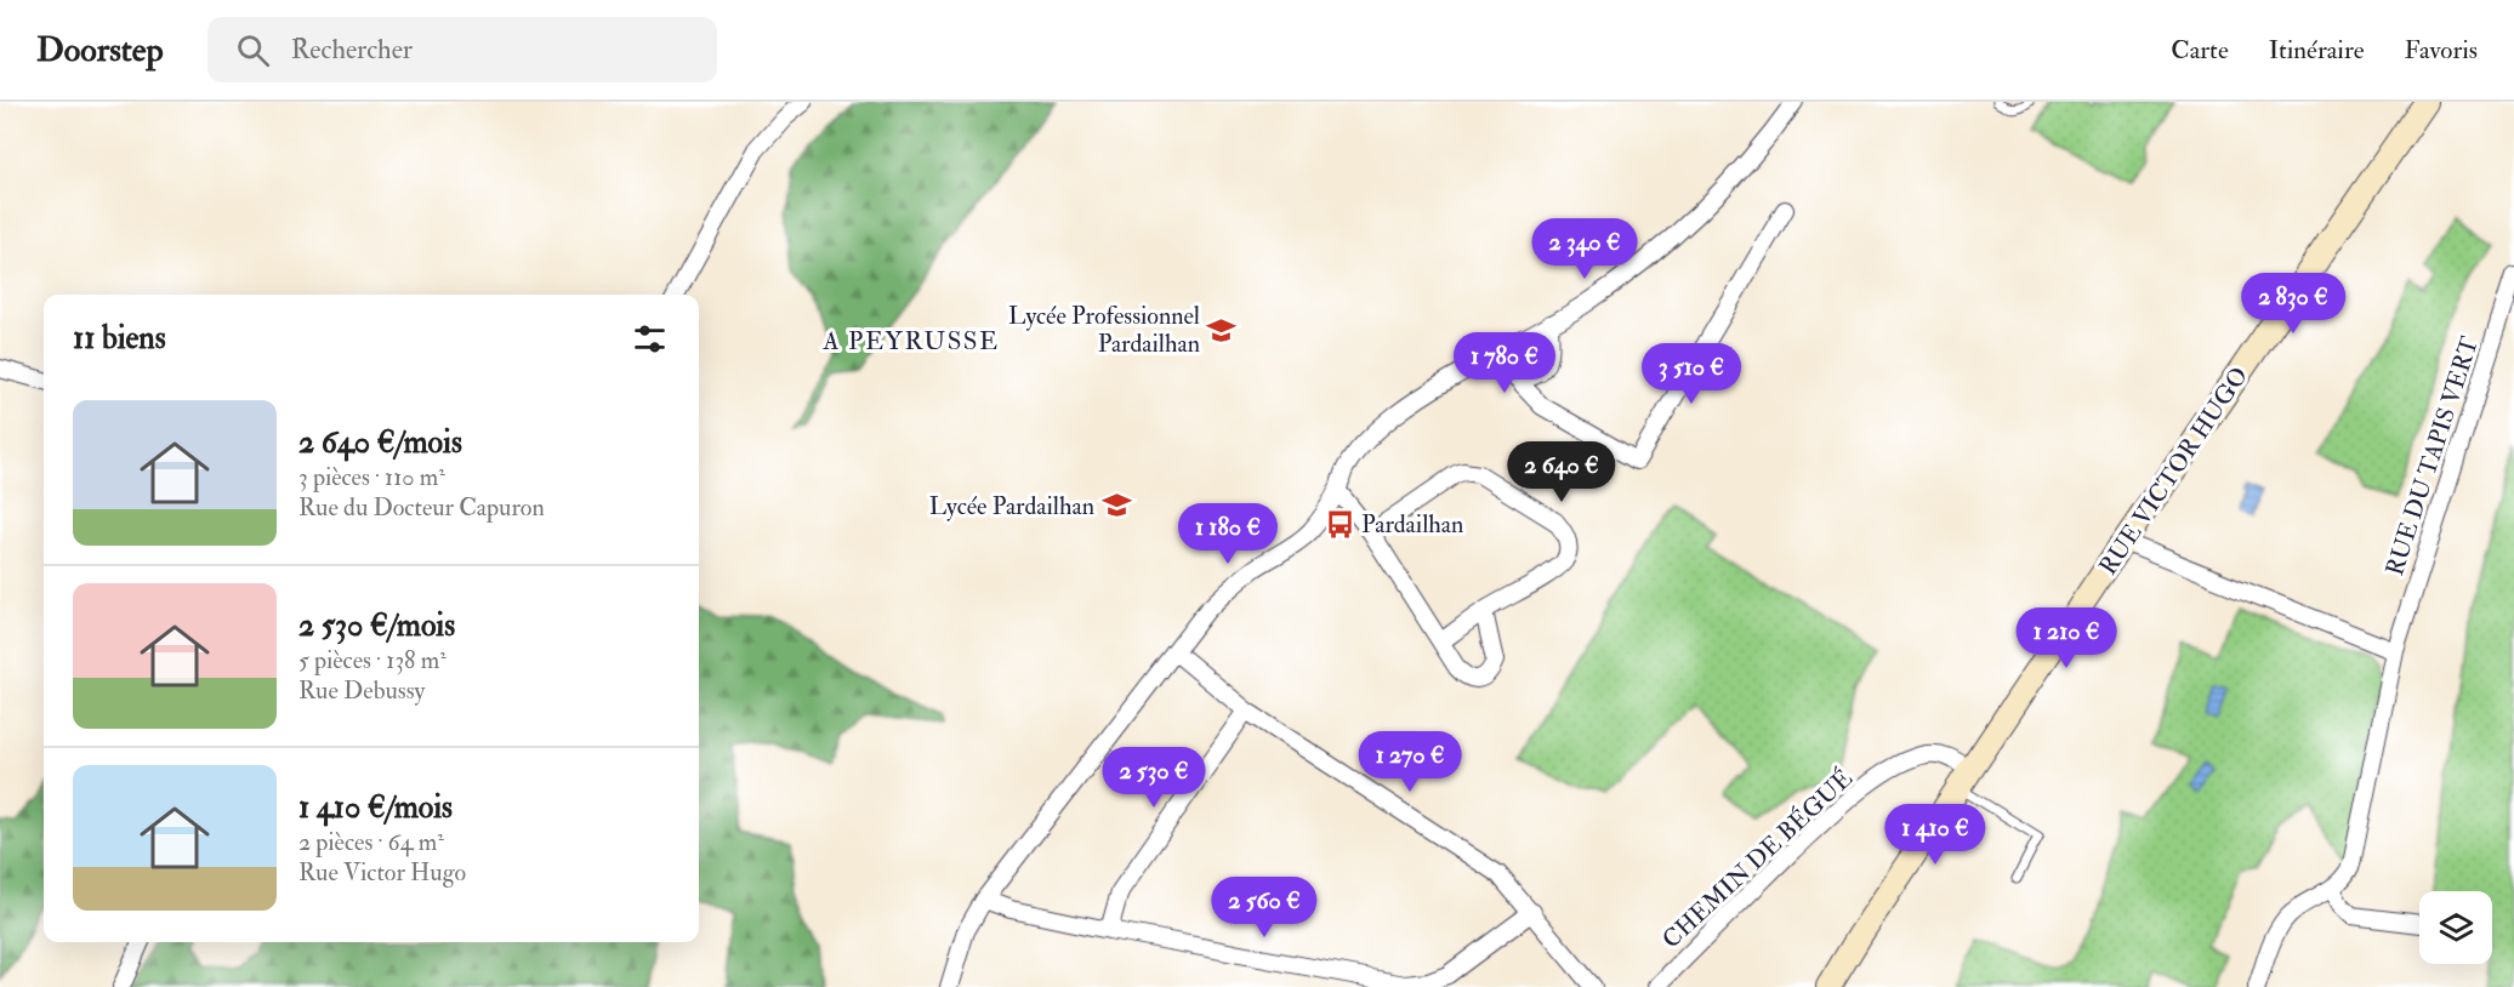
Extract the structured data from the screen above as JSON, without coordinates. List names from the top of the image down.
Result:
{
  "streets": {
    "main road": ["RUE VICTOR HUGO"],
    "street": ["RUE DU TAPIS VERT", "CHEMIN DE BÉGUÉ"]
  },
  "crossings": [
    ["RUE VICTOR HUGO", "CHEMIN DE BÉGUÉ"]
  ],
  "districts": ["A PEYRUSSE"],
  "places": {
    "school or university": ["Lycée Professionnel Pardailhan", "Lycée Pardailhan"],
    "bus stop": ["Pardailhan"]
  },
  "page": {
    "header": "Doorstep",
    "search": "Rechercher",
    "nav": ["Carte", "Itinéraire", "Favoris"],
    "price": [
      "2 340 €",
      "2 830 €",
      "1 780 €",
      "3 510 €",
      "2 640 €",
      "1 180 €",
      "1 210 €",
      "1 270 €",
      "2 530 €",
      "1 410 €",
      "2 560 €"
    ],
    "heading": "11 biens",
    "list": [
      {
        "name": "2 640 €/mois",
        "note": "3 pièces · 110 m² · Rue du Docteur Capuron"
      },
      {
        "name": "2 530 €/mois",
        "note": "5 pièces · 138 m² · Rue Debussy"
      },
      {
        "name": "1 410 €/mois",
        "note": "2 pièces · 64 m² · Rue Victor Hugo"
      }
    ]
  }
}
